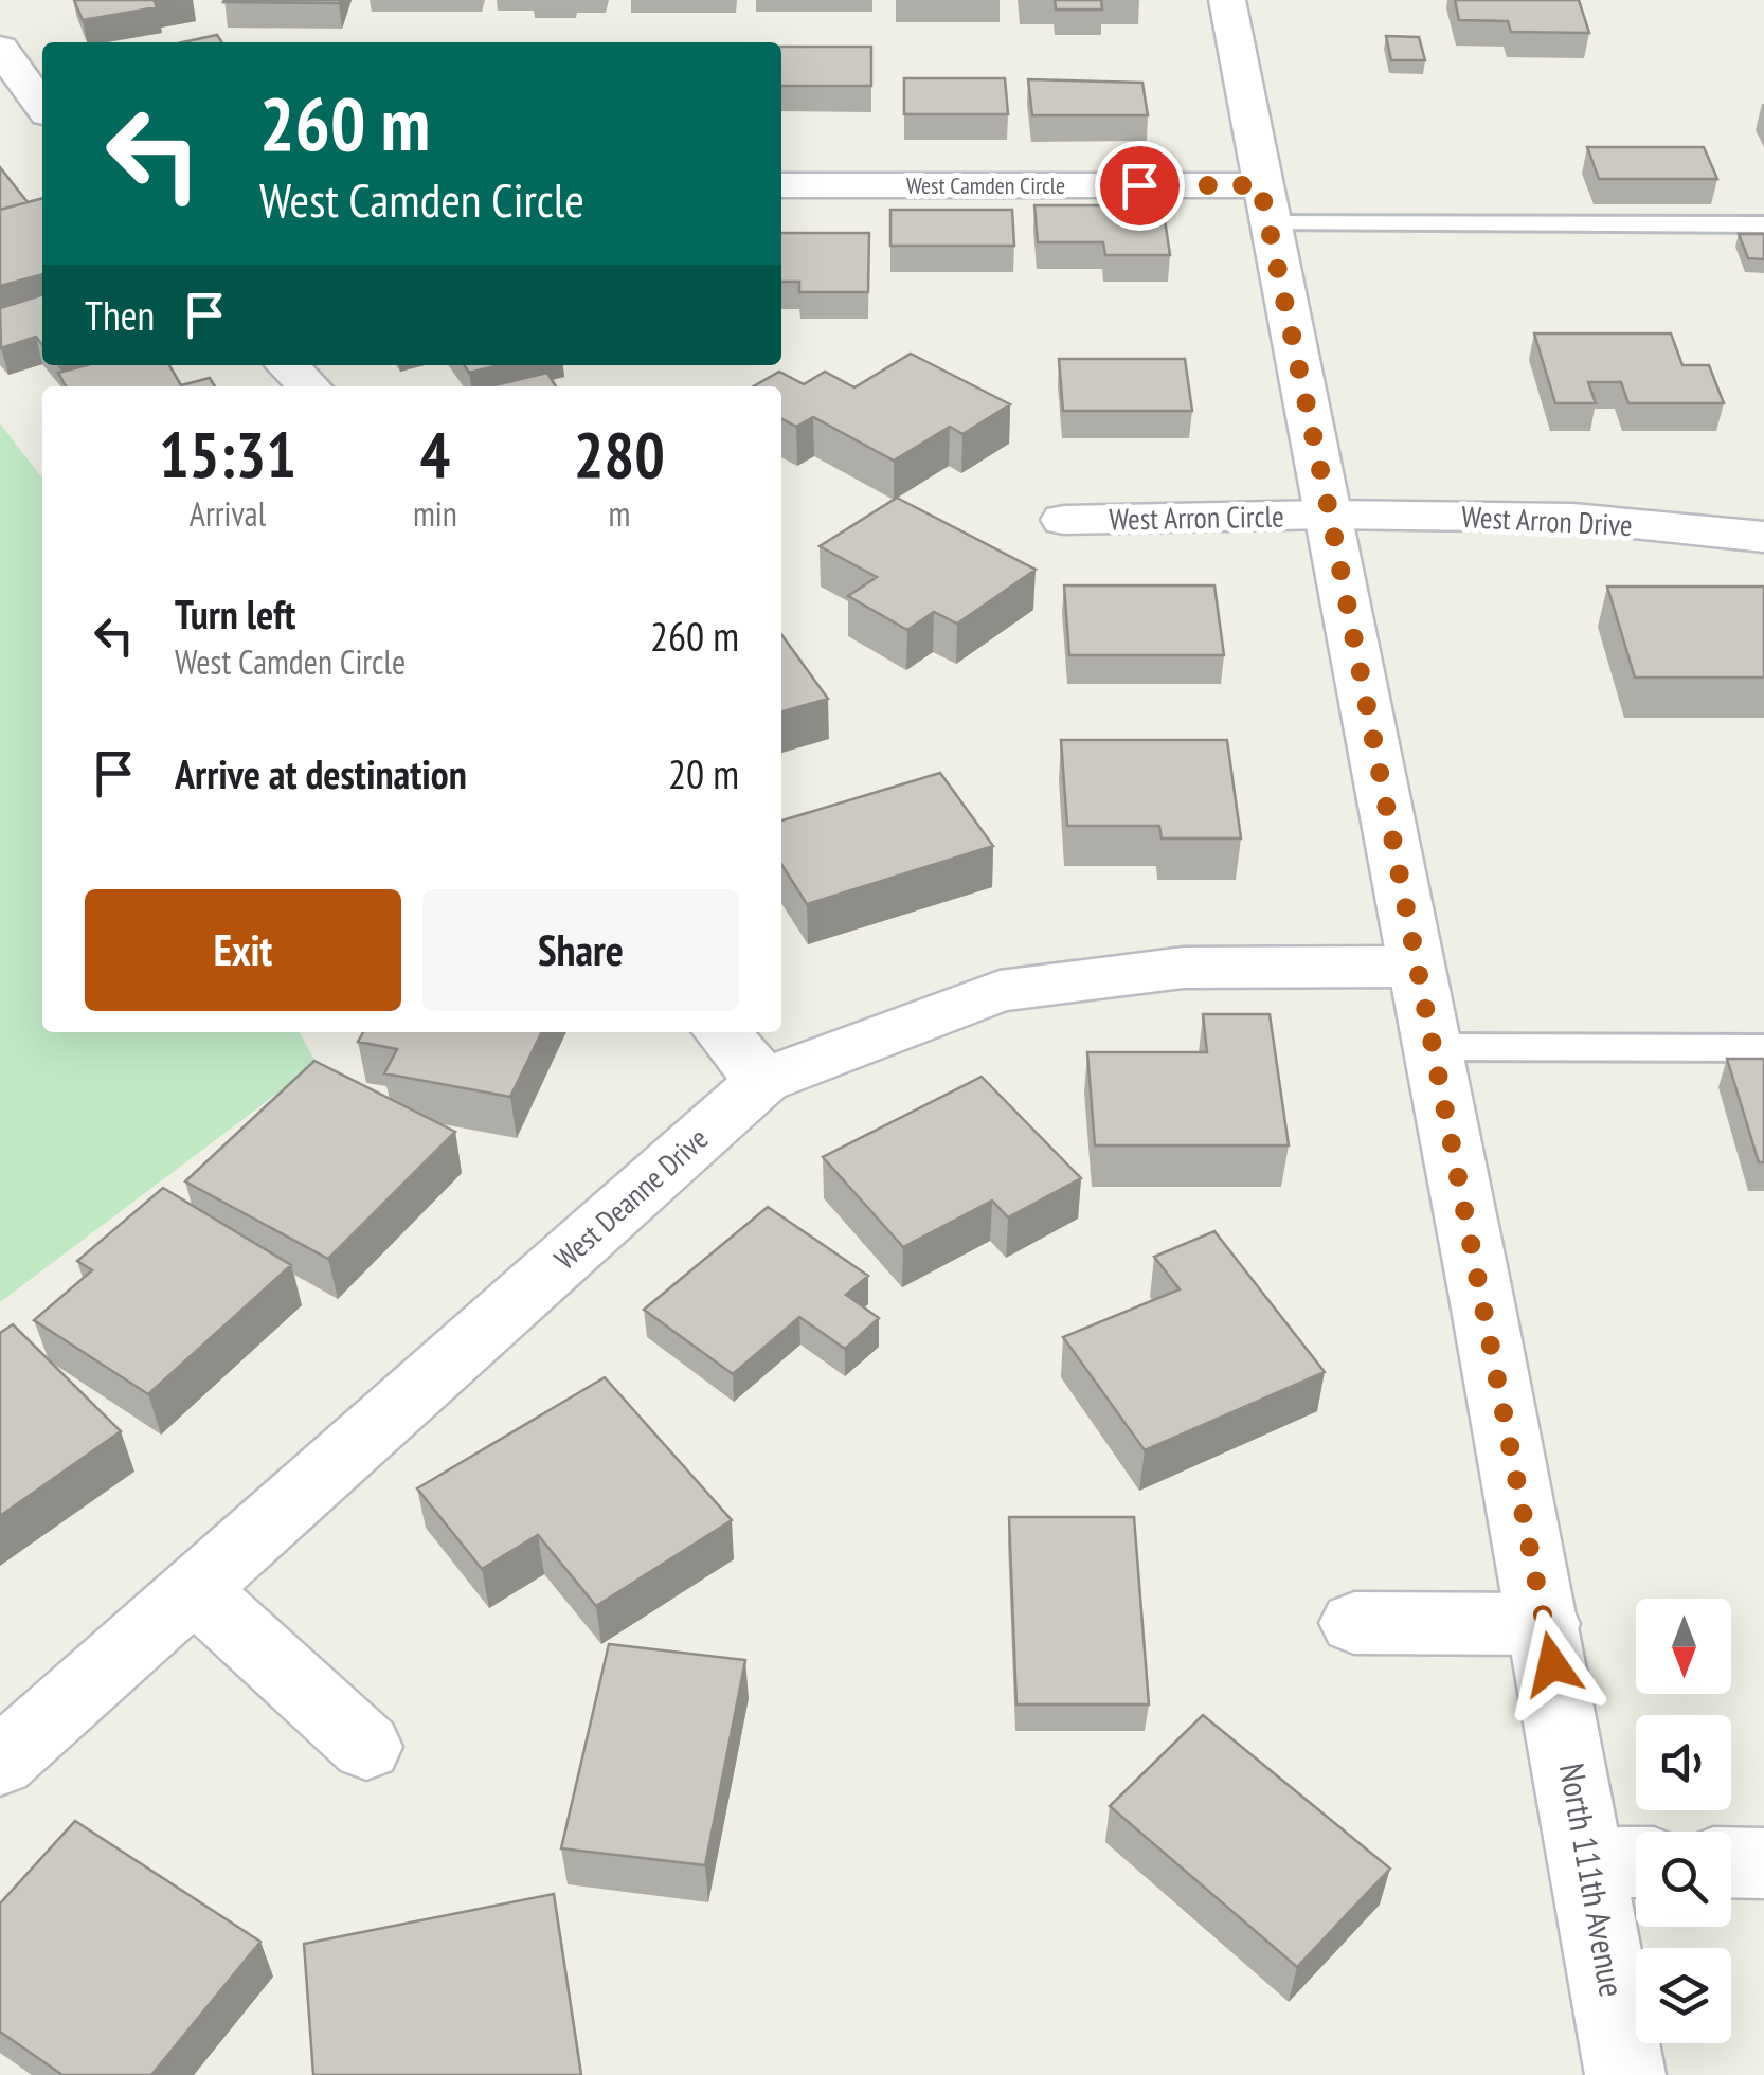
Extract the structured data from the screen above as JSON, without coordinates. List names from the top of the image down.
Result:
{
  "streets": {
    "street": [
      "West Camden Circle",
      "West Arron Circle",
      "West Arron Drive",
      "West Deanne Drive",
      "North 111th Avenue"
    ]
  },
  "crossings": [
    ["West Camden Circle", "North 111th Avenue"],
    ["West Arron Circle", "West Arron Drive"],
    ["West Arron Circle", "North 111th Avenue"],
    ["West Arron Drive", "North 111th Avenue"],
    ["West Deanne Drive", "North 111th Avenue"]
  ],
  "north": "bottom",
  "page": {
    "turn": ["260 m", "West Camden Circle"],
    "then": "Then",
    "eta": [
      "15:31",
      "Arrival",
      "4",
      "min",
      "280",
      "m"
    ],
    "list": [
      {
        "name": "Turn left",
        "note": "West Camden Circle",
        "value": "260 m"
      },
      {
        "name": "Arrive at destination",
        "value": "20 m"
      }
    ],
    "buttons": ["Exit", "Share"]
  }
}
